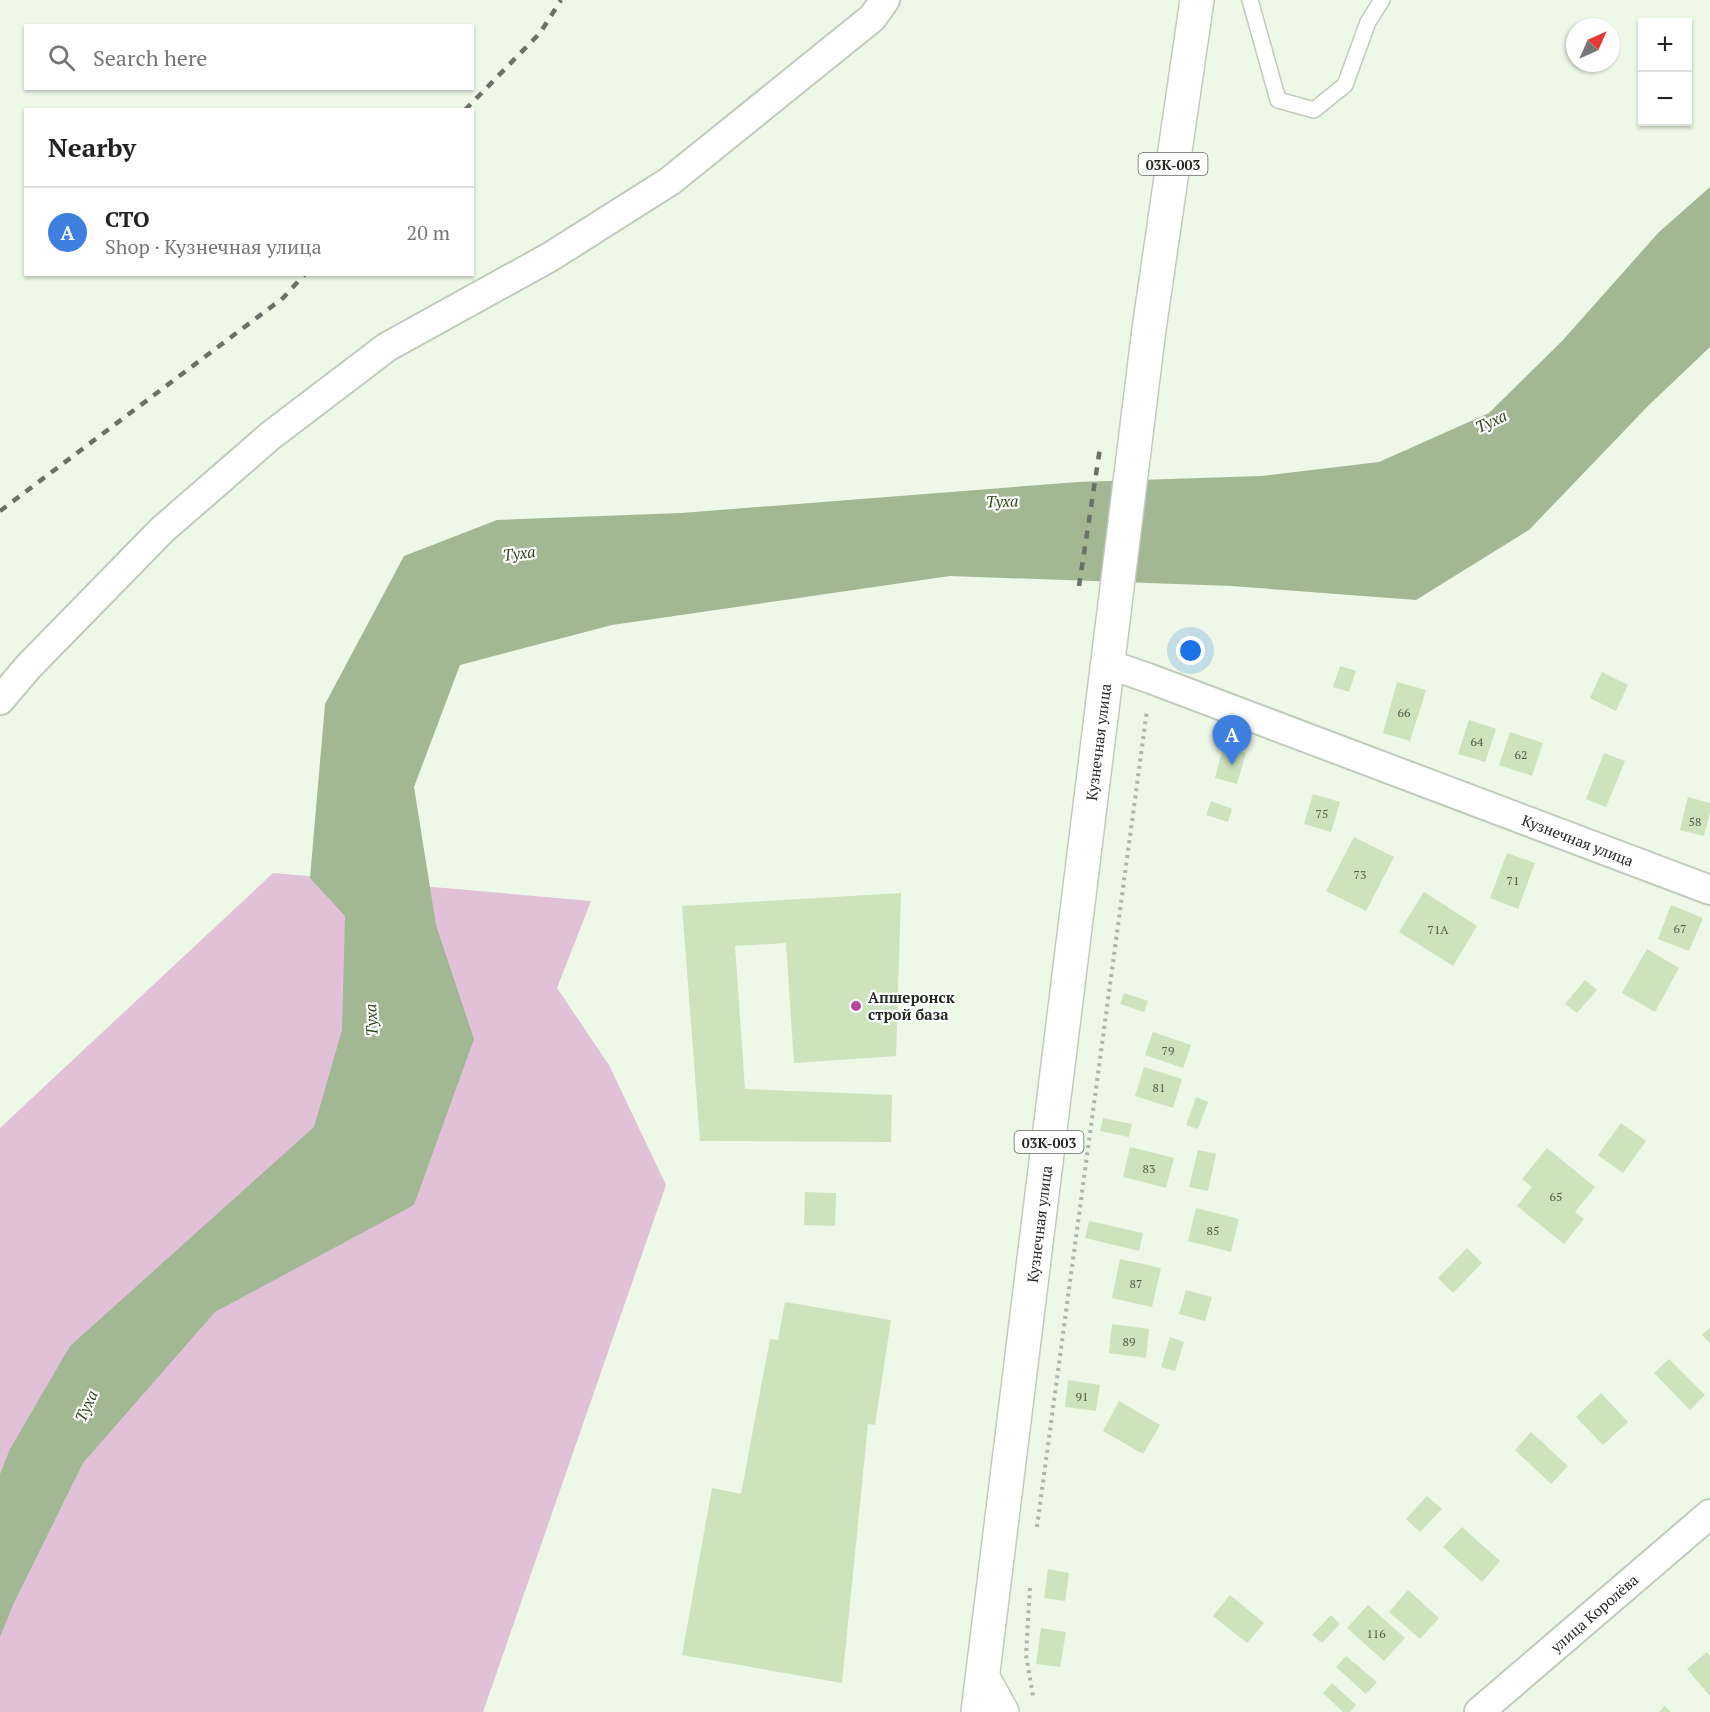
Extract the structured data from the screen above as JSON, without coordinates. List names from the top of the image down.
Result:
{
  "streets": {
    "main road": ["03К-003", "Кузнечная улица"],
    "street": ["улица Королёва"]
  },
  "water": ["Туха"],
  "places": ["Апшеронск строй база"],
  "house_numbers": [
    "66",
    "64",
    "62",
    "75",
    "58",
    "73",
    "71",
    "67",
    "71А",
    "79",
    "81",
    "83",
    "65",
    "85",
    "87",
    "89",
    "91",
    "116"
  ],
  "north": "top right",
  "page": {
    "map_buttons": ["+", "−"],
    "search": "Search here",
    "heading": "Nearby",
    "list": [
      {
        "mark": "A",
        "name": "СТО",
        "note": "Shop · Кузнечная улица",
        "value": "20 m"
      }
    ],
    "pins": "A"
  }
}
